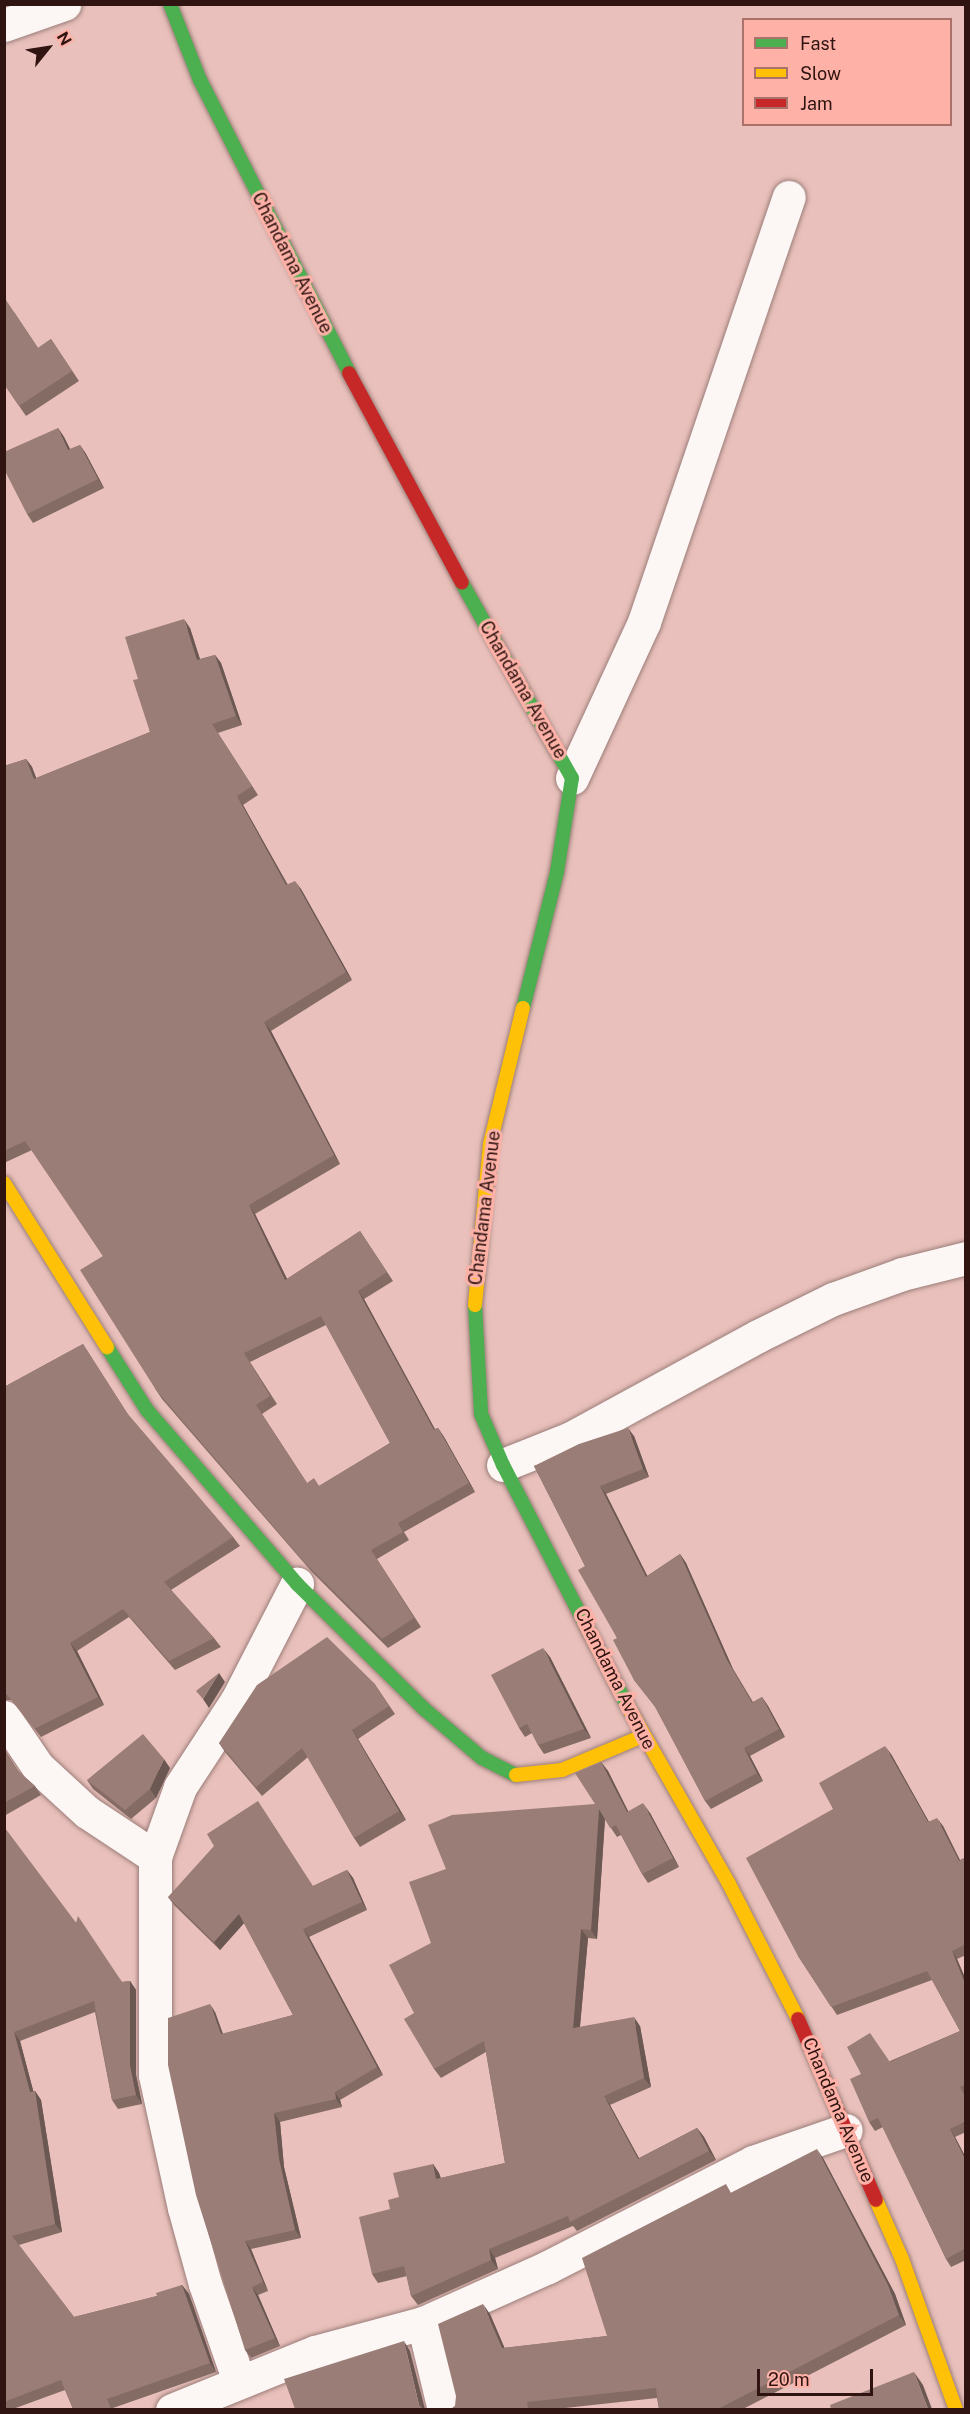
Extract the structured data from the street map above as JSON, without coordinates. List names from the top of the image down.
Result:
{
  "streets": {
    "street": ["Chandama Avenue"]
  },
  "legend": ["Fast", "Slow", "Jam"],
  "scale_bar": "20 m",
  "north": "top right"
}
